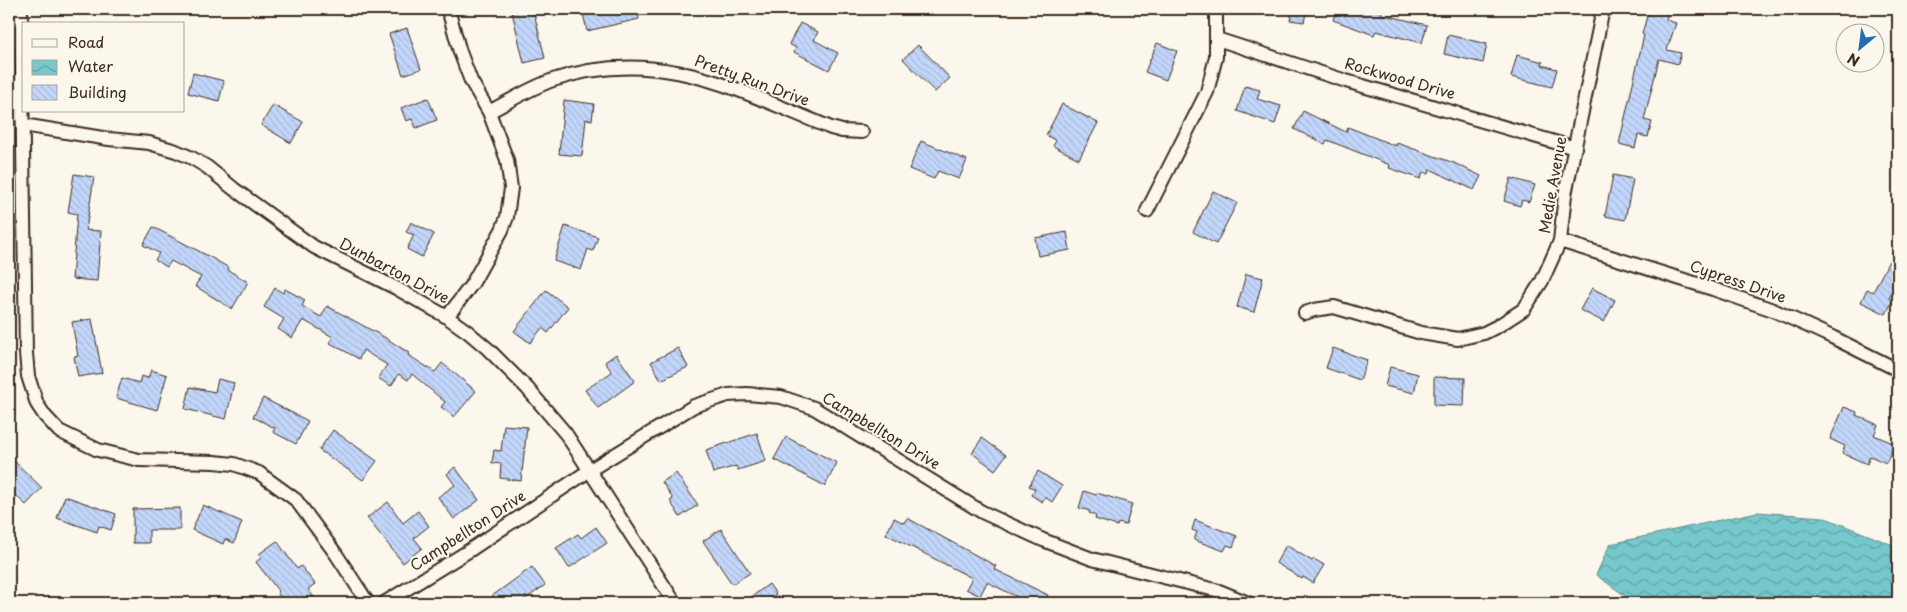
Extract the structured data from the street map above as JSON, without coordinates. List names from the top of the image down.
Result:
{
  "streets": {
    "street": [
      "Rockwood Drive",
      "Pretty Run Drive",
      "Medie Avenue",
      "Dunbarton Drive",
      "Cypress Drive",
      "Campbellton Drive"
    ]
  },
  "crossings": [
    ["Rockwood Drive", "Medie Avenue"],
    ["Medie Avenue", "Cypress Drive"],
    ["Dunbarton Drive", "Campbellton Drive"]
  ],
  "legend": ["Road", "Water", "Building"],
  "north": "bottom left"
}
